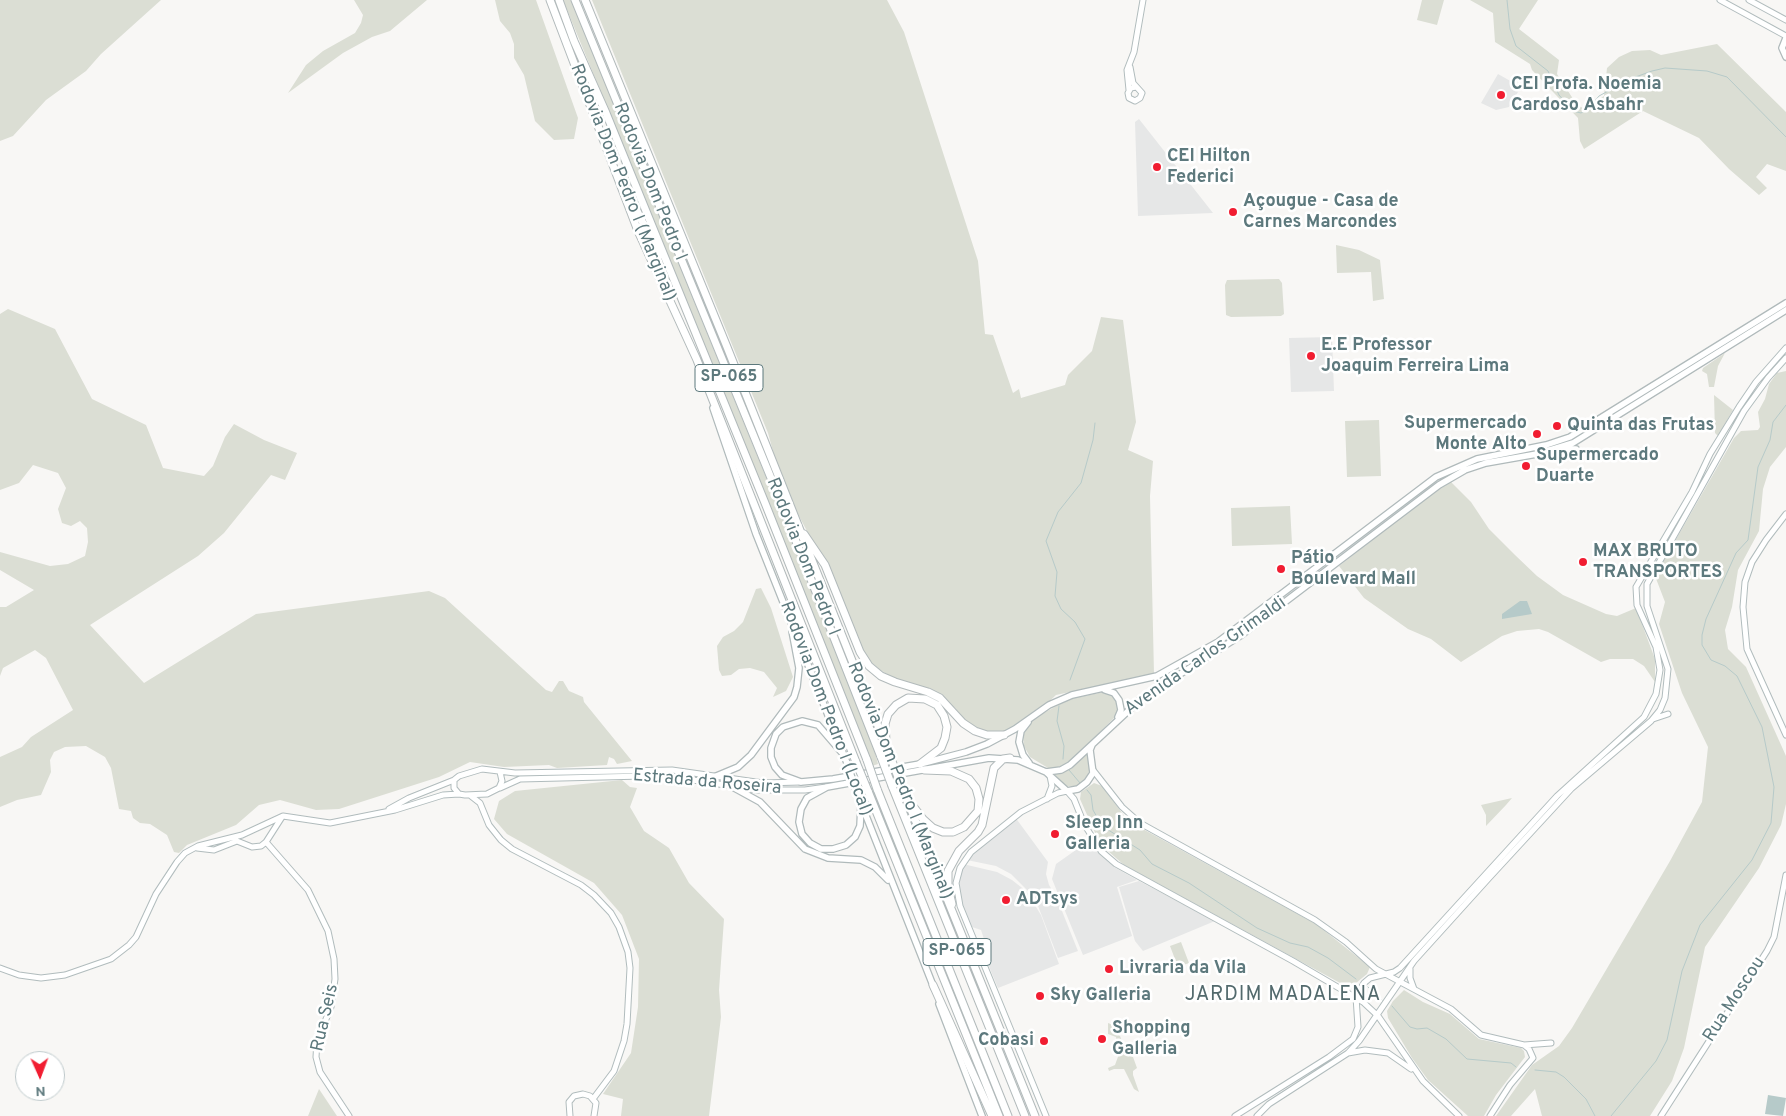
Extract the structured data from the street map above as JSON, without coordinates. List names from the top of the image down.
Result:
{
  "streets": {
    "highway": ["Rodovia Dom Pedro I", "Rodovia Dom Pedro I (Marginal)", "SP-065"],
    "main road": ["Avenida Carlos Grimaldi", "Rodovia Dom Pedro I (Local)"],
    "street": ["Estrada da Roseira", "Rua Moscou", "Rua Seis"]
  },
  "crossings": [
    ["Rodovia Dom Pedro I (Marginal)", "Rodovia Dom Pedro I (Local)"],
    ["Avenida Carlos Grimaldi", "Estrada da Roseira"]
  ],
  "districts": ["JARDIM MADALENA"],
  "places": [
    "CEI Profa. Noemia Cardoso Asbahr",
    "CEI Hilton Federici",
    "Açougue - Casa de Carnes Marcondes",
    "E.E Professor Joaquim Ferreira Lima",
    "Quinta das Frutas",
    "Supermercado Monte Alto",
    "Supermercado Duarte",
    "MAX BRUTO TRANSPORTES",
    "Pátio Boulevard Mall",
    "Sleep Inn Galleria",
    "ADTsys",
    "Livraria da Vila",
    "Sky Galleria",
    "Shopping Galleria",
    "Cobasi"
  ],
  "north": "bottom"
}
